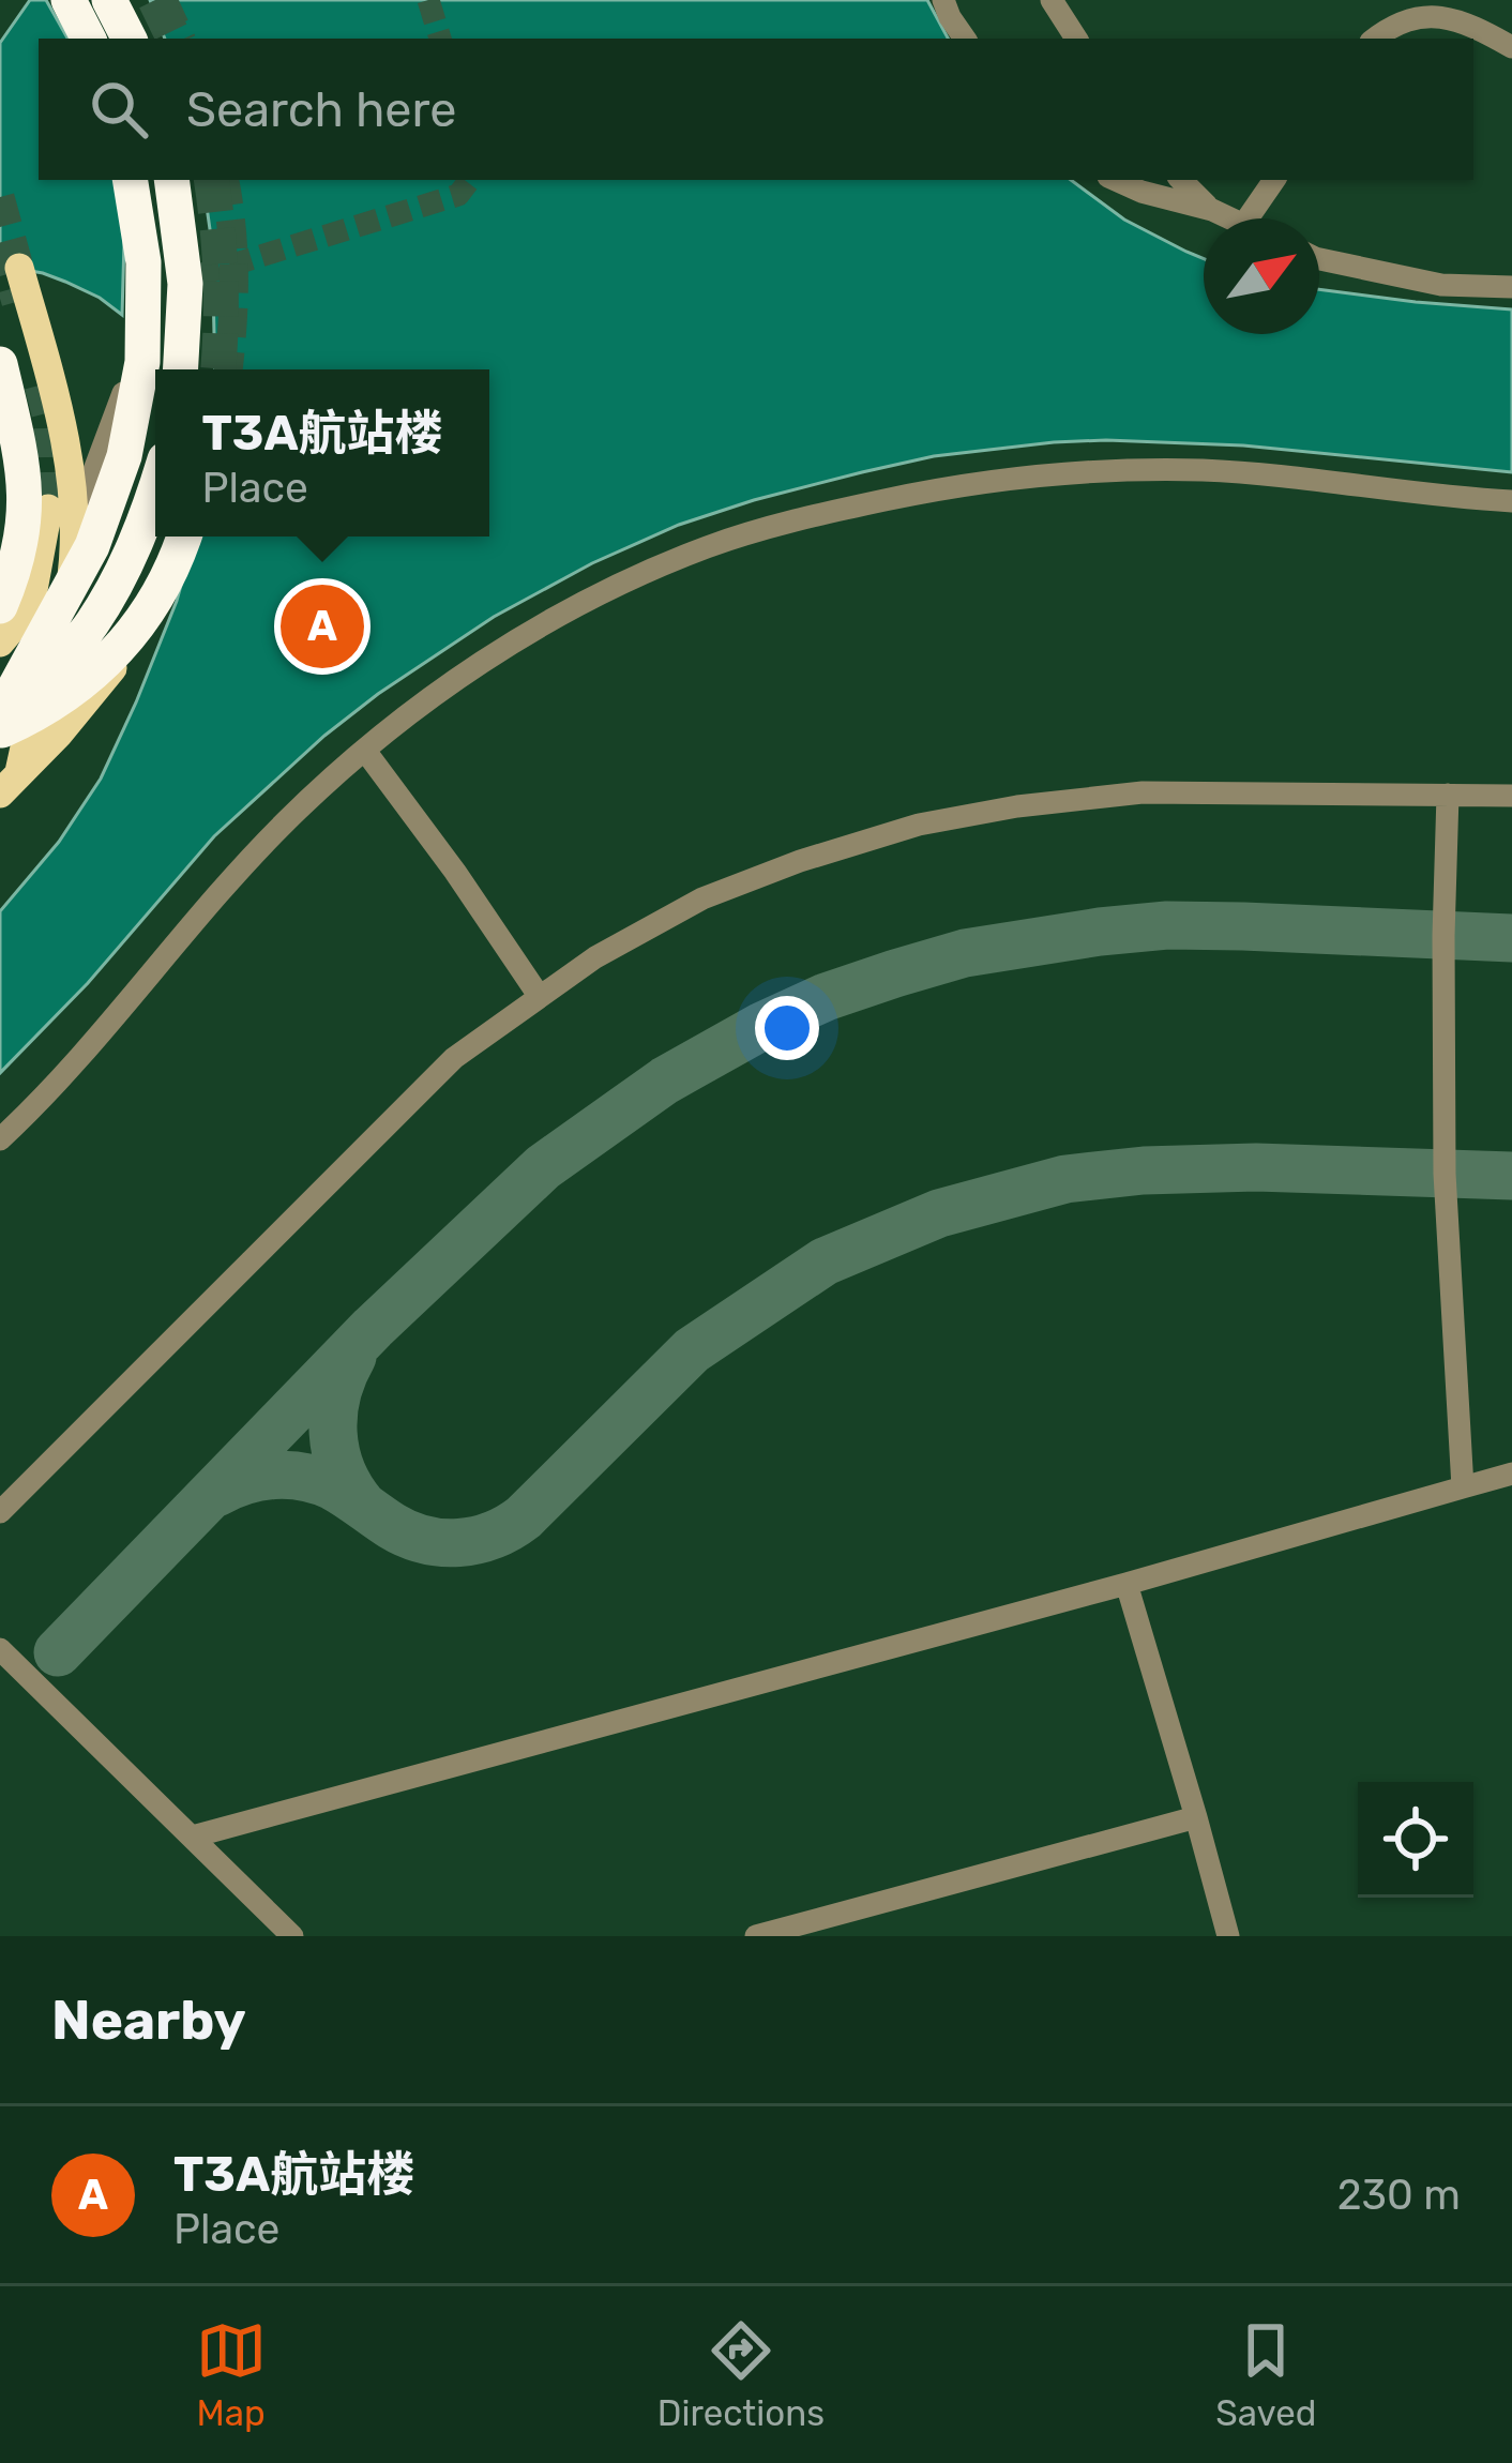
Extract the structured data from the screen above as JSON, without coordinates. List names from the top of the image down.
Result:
{
  "north": "top right",
  "page": {
    "search": "Search here",
    "popup": ["T3A航站楼", "Place"],
    "pins": "A",
    "heading": "Nearby",
    "list": [
      {
        "mark": "A",
        "name": "T3A航站楼",
        "note": "Place",
        "value": "230 m"
      }
    ],
    "nav": ["Map", "Directions", "Saved"]
  }
}
